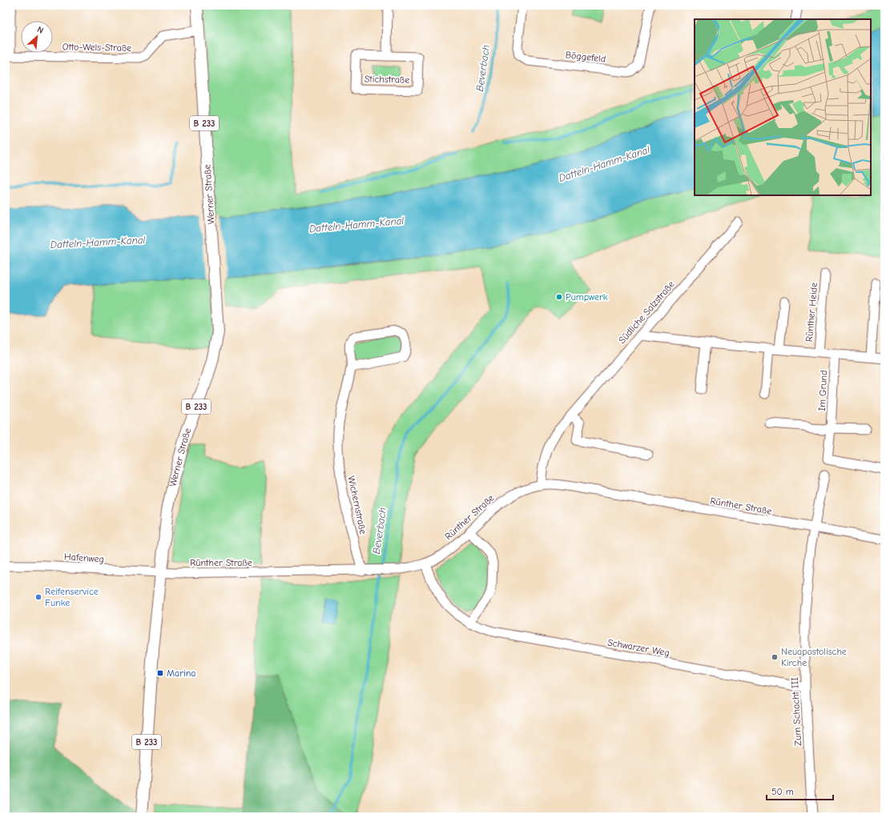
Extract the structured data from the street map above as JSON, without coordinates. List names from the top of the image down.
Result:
{
  "streets": {
    "main road": ["B 233", "Werner Straße"],
    "street": [
      "Otto-Wels-Straße",
      "Böggefeld",
      "Stichstraße",
      "Südliche Salzstraße",
      "Rünther Heide",
      "Im Grund",
      "Wichernstraße",
      "Rünther Straße",
      "Hafenweg",
      "Schwarzer Weg",
      "Zum Schacht III"
    ]
  },
  "crossings": [
    ["Otto-Wels-Straße", "Werner Straße"],
    ["Werner Straße", "Rünther Straße"],
    ["Werner Straße", "Hafenweg"],
    ["Südliche Salzstraße", "Rünther Heide"],
    ["Südliche Salzstraße", "Rünther Straße"],
    ["Rünther Heide", "Im Grund"],
    ["Wichernstraße", "Rünther Straße"],
    ["Rünther Straße", "Hafenweg"],
    ["Rünther Straße", "Schwarzer Weg"],
    ["Rünther Straße", "Zum Schacht III"],
    ["Schwarzer Weg", "Zum Schacht III"]
  ],
  "water": ["Beverbach", "Datteln-Hamm-Kanal"],
  "places": {
    "other": ["Pumpwerk", "Reifenservice Funke", "Neuapostolische Kirche"],
    "transit": ["Marina"]
  },
  "scale_bar": "50 m",
  "north": "top right"
}
